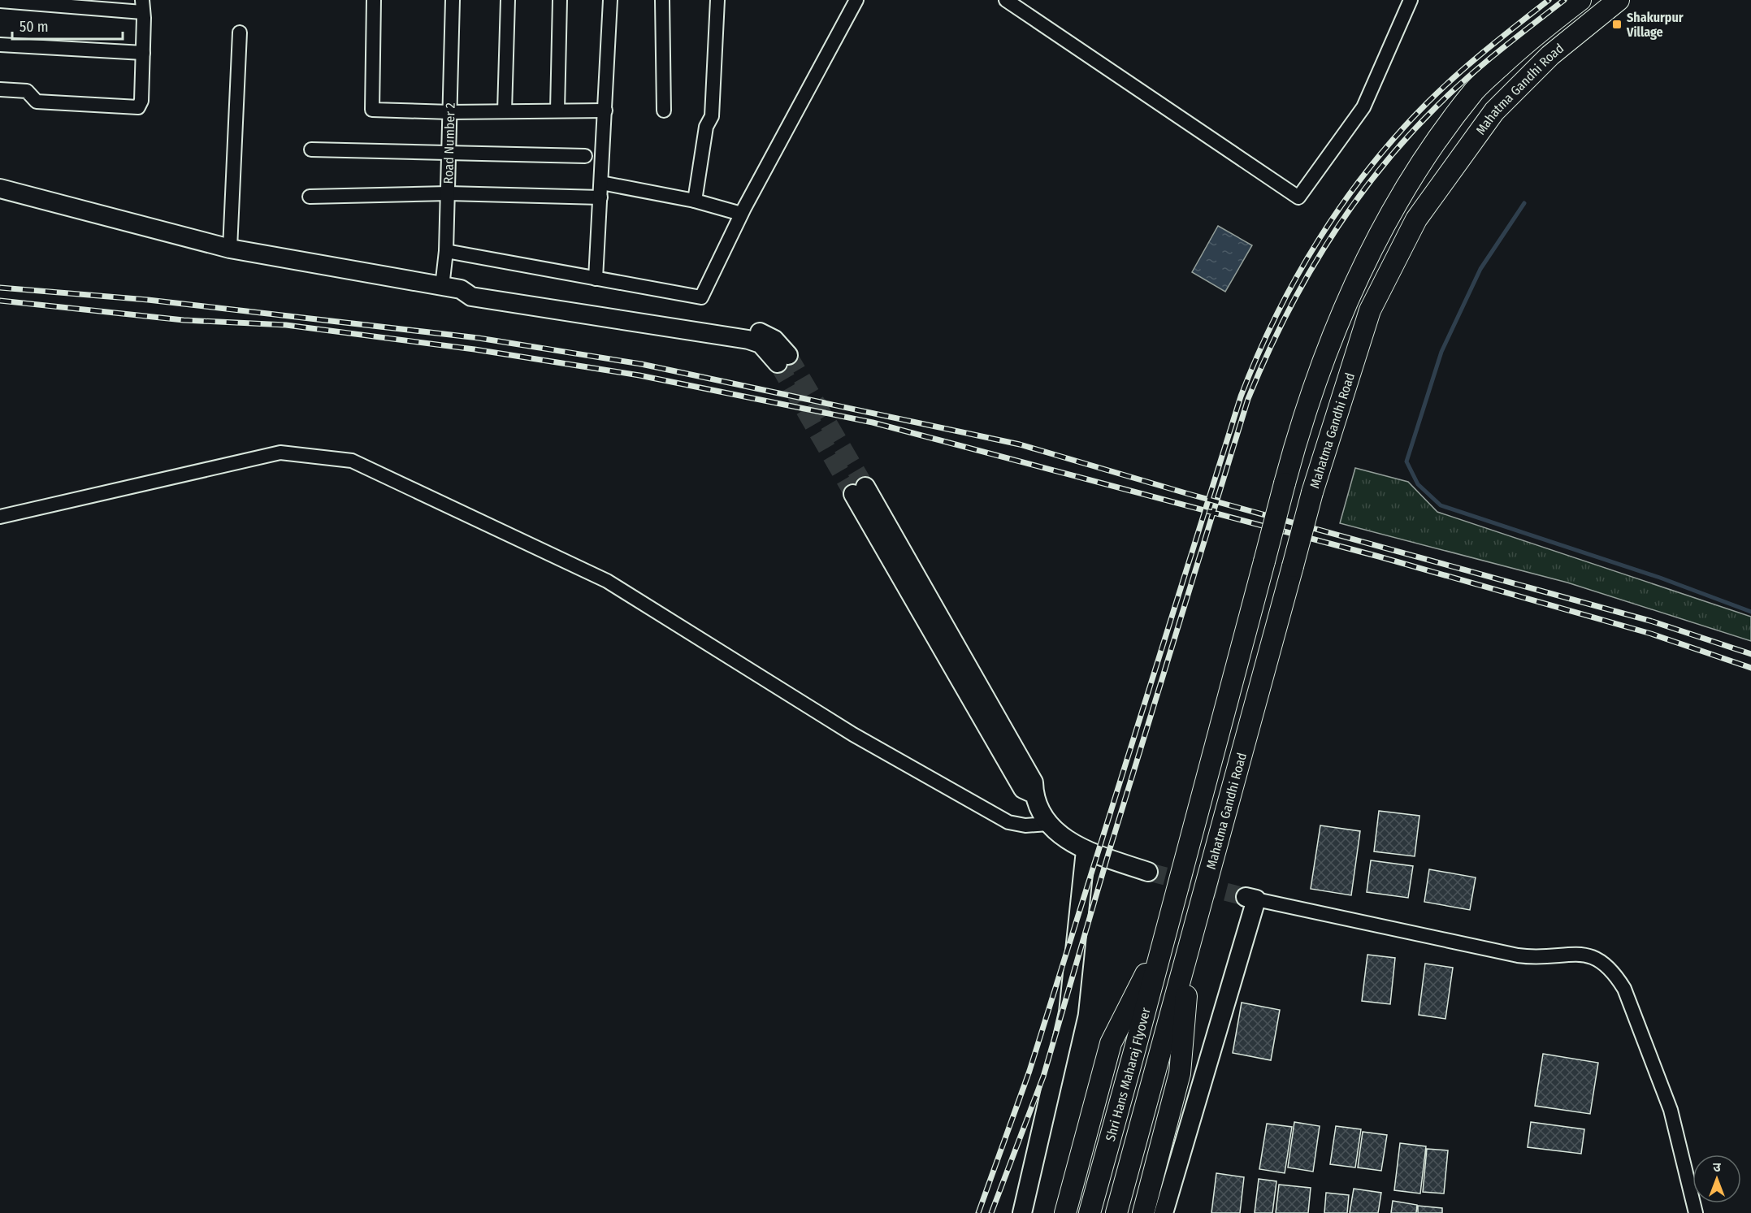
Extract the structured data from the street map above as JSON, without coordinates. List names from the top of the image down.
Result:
{
  "streets": {
    "main road": ["Mahatma Gandhi Road", "Shri Hans Maharaj Flyover"],
    "street": ["Road Number 2"]
  },
  "crossings": [
    ["Mahatma Gandhi Road", "Shri Hans Maharaj Flyover"]
  ],
  "places": {
    "transit": ["Shakurpur Village"]
  },
  "scale_bar": "50 m",
  "north": "top"
}
